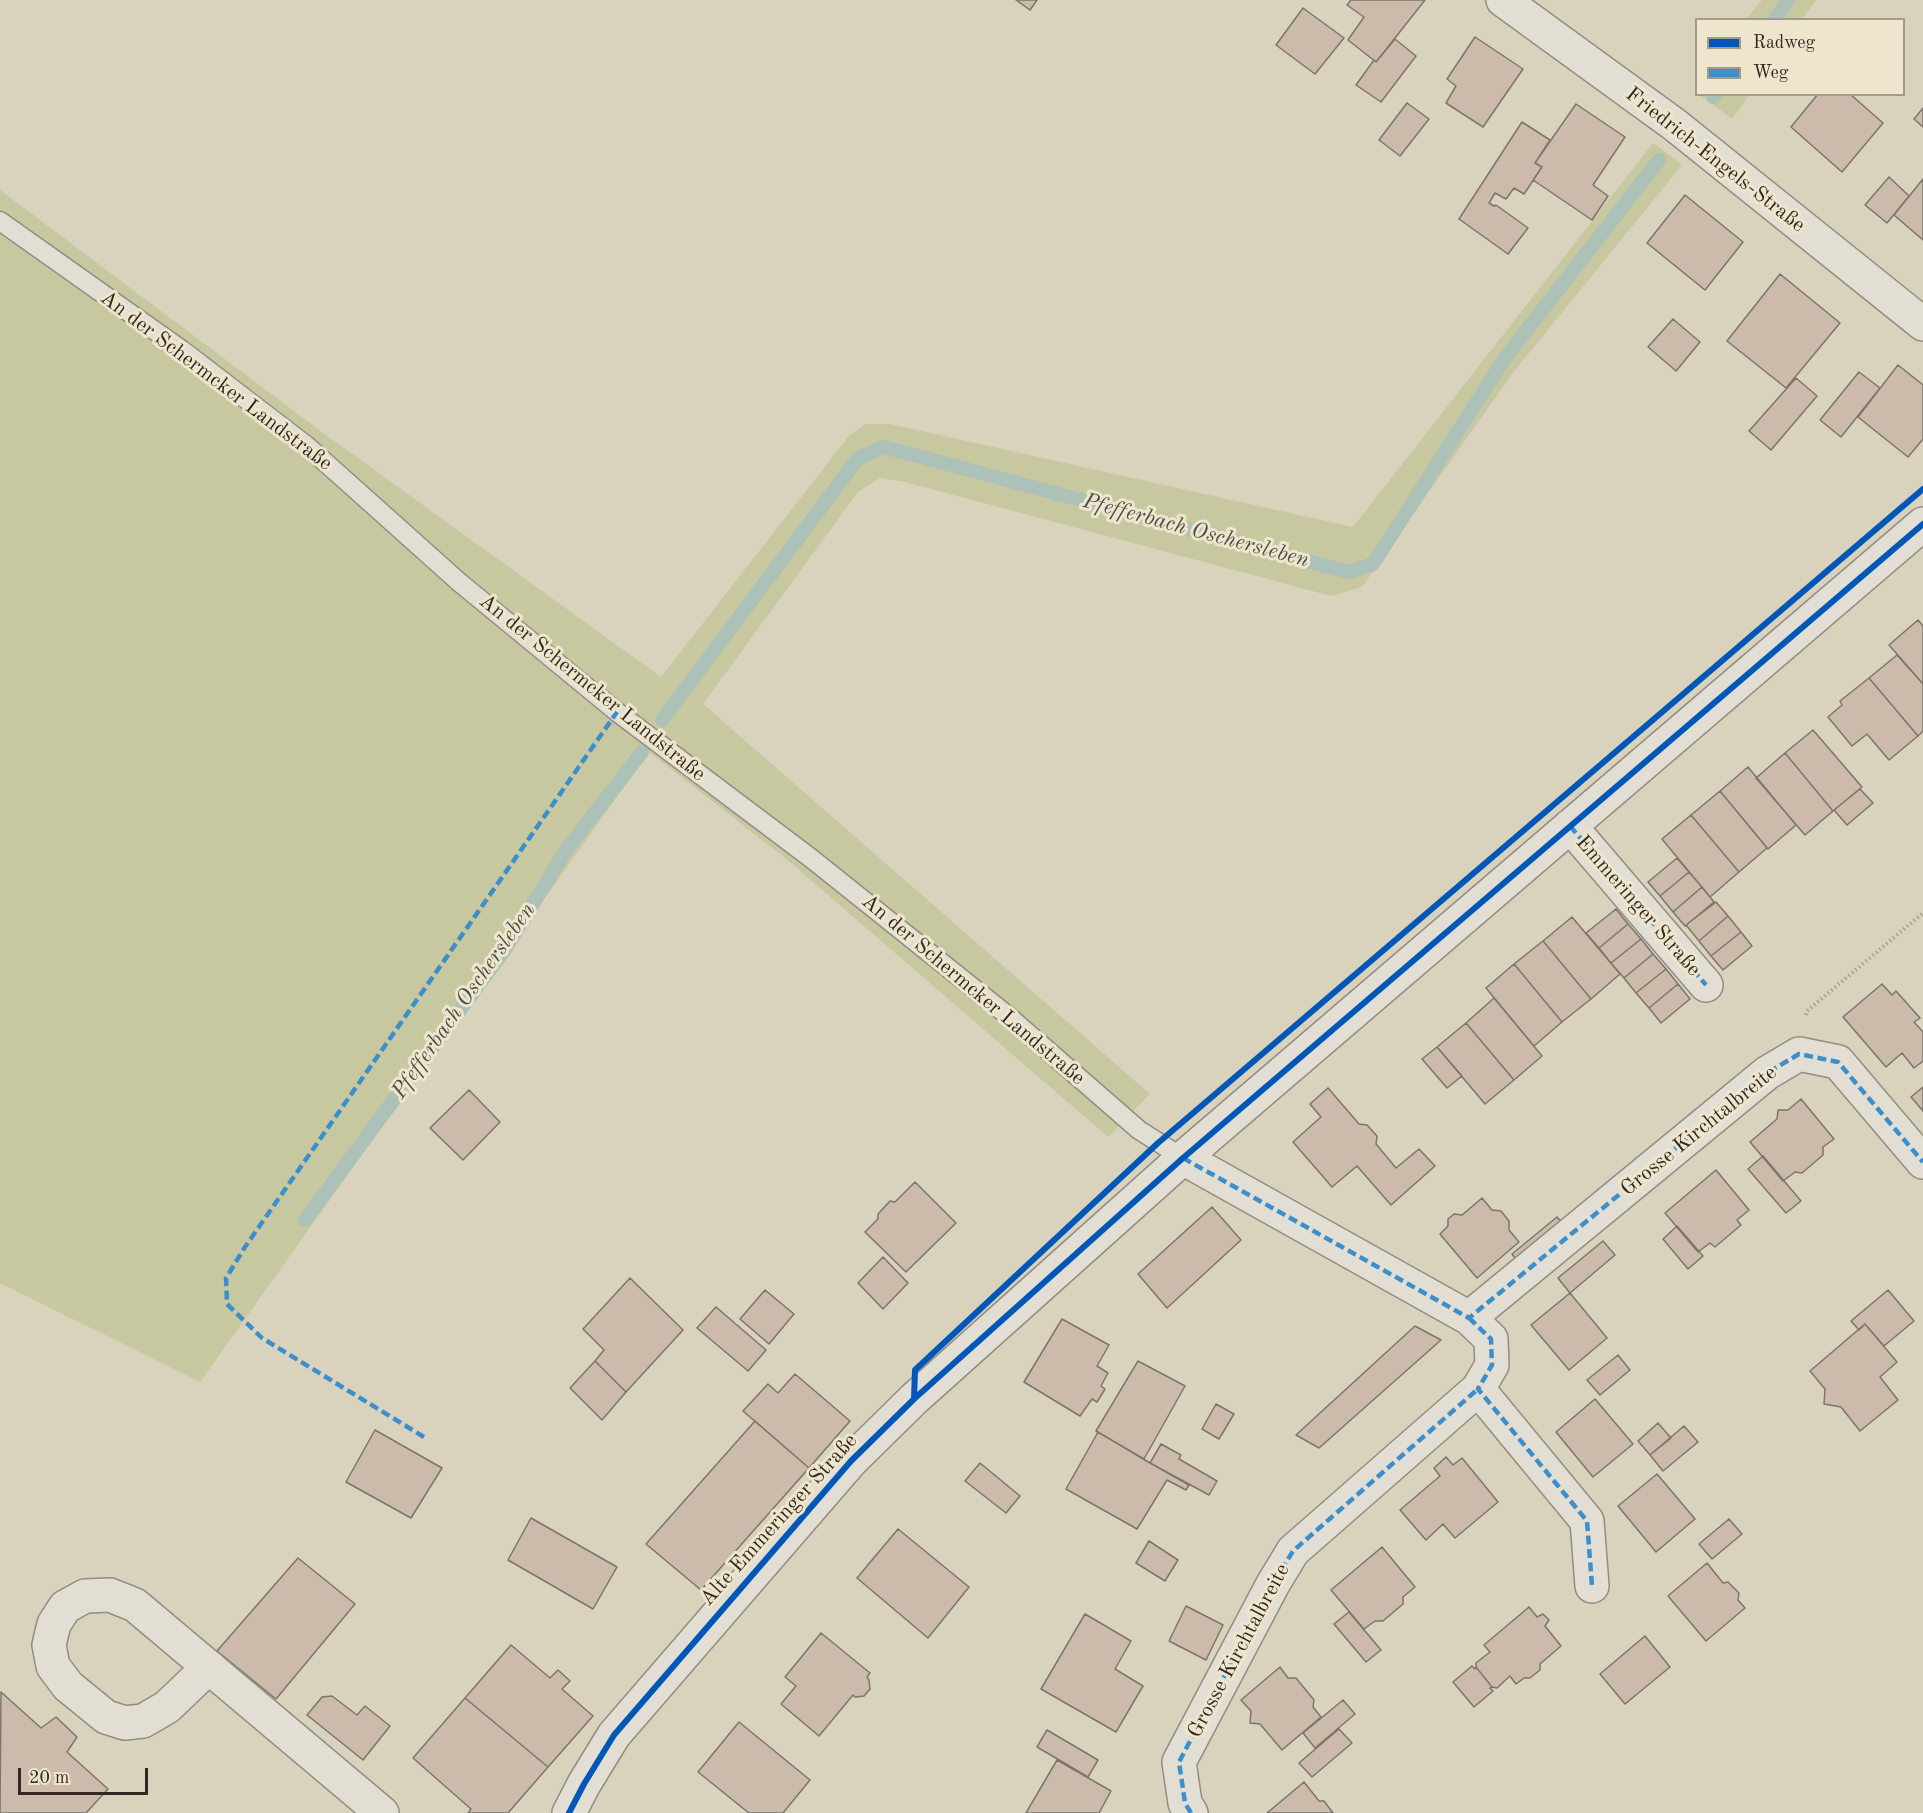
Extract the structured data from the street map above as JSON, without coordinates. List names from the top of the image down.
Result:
{
  "streets": {
    "street": [
      "Friedrich-Engels-Straße",
      "Emmeringer Straße",
      "Grosse Kirchtalbreite",
      "Alte Emmeringer Straße"
    ],
    "lane": ["An der Schermcker Landstraße"]
  },
  "crossings": [
    ["An der Schermcker Landstraße", "Emmeringer Straße"],
    ["An der Schermcker Landstraße", "Grosse Kirchtalbreite"],
    ["An der Schermcker Landstraße", "Alte Emmeringer Straße"],
    ["Emmeringer Straße", "Grosse Kirchtalbreite"],
    ["Emmeringer Straße", "Alte Emmeringer Straße"],
    ["Grosse Kirchtalbreite", "Alte Emmeringer Straße"]
  ],
  "water": ["Pfefferbach Oschersleben"],
  "legend": ["Radweg", "Weg"],
  "scale_bar": "20 m"
}
